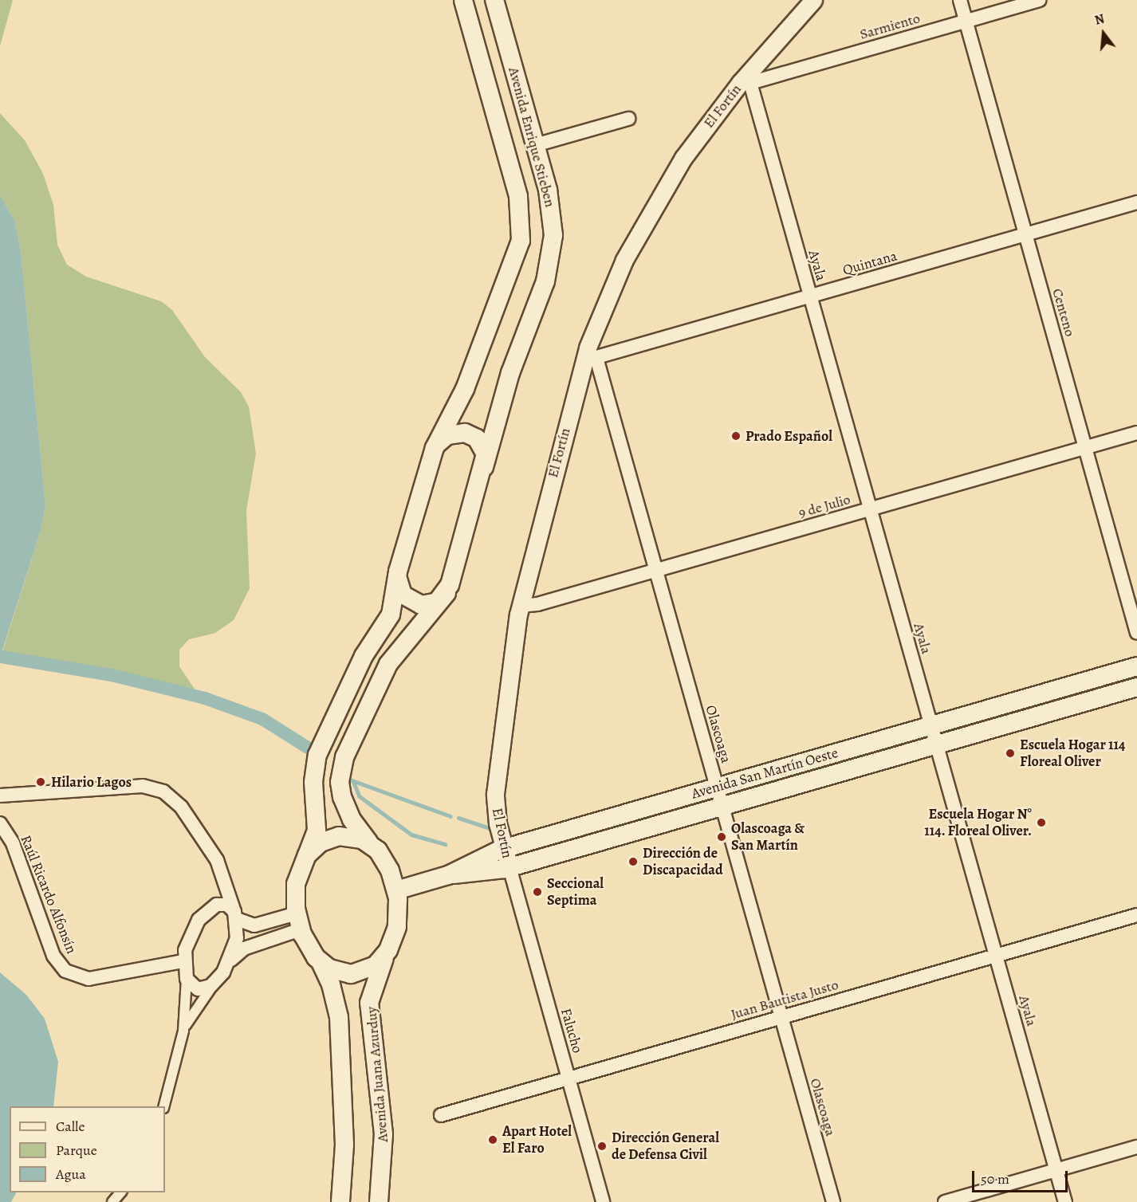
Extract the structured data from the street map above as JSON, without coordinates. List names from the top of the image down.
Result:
{
  "streets": {
    "main road": ["Avenida Enrique Stieben", "Avenida San Martín Oeste", "Avenida Juana Azurduy"],
    "street": [
      "Sarmiento",
      "El Fortín",
      "Quintana",
      "Ayala",
      "Centeno",
      "9 de Julio",
      "Olascoaga",
      "Raúl Ricardo Alfonsín",
      "Juan Bautista Justo",
      "Falucho"
    ]
  },
  "crossings": [
    ["Sarmiento", "El Fortín"],
    ["Sarmiento", "Ayala"],
    ["Sarmiento", "Centeno"],
    ["El Fortín", "Quintana"],
    ["El Fortín", "Ayala"],
    ["El Fortín", "9 de Julio"],
    ["El Fortín", "Olascoaga"],
    ["El Fortín", "Avenida San Martín Oeste"],
    ["El Fortín", "Falucho"],
    ["Avenida Enrique Stieben", "Avenida San Martín Oeste"],
    ["Avenida Enrique Stieben", "Avenida Juana Azurduy"],
    ["Quintana", "Ayala"],
    ["Quintana", "Centeno"],
    ["Quintana", "Olascoaga"],
    ["Ayala", "9 de Julio"],
    ["Ayala", "Avenida San Martín Oeste"],
    ["Ayala", "Juan Bautista Justo"],
    ["Centeno", "9 de Julio"],
    ["9 de Julio", "Olascoaga"],
    ["Olascoaga", "Avenida San Martín Oeste"],
    ["Olascoaga", "Juan Bautista Justo"],
    ["Avenida San Martín Oeste", "Falucho"],
    ["Avenida San Martín Oeste", "Avenida Juana Azurduy"],
    ["Juan Bautista Justo", "Falucho"]
  ],
  "places": [
    "Prado Español",
    "Escuela Hogar 114 Floreal Oliver",
    "Hilario Lagos",
    "Escuela Hogar N° 114. Floreal Oliver.",
    "Olascoaga & San Martín",
    "Dirección de Discapacidad",
    "Seccional Septima",
    "Apart Hotel El Faro",
    "Dirección General de Defensa Civil"
  ],
  "legend": ["Calle", "Parque", "Agua"],
  "scale_bar": "50 m",
  "north": "top"
}
